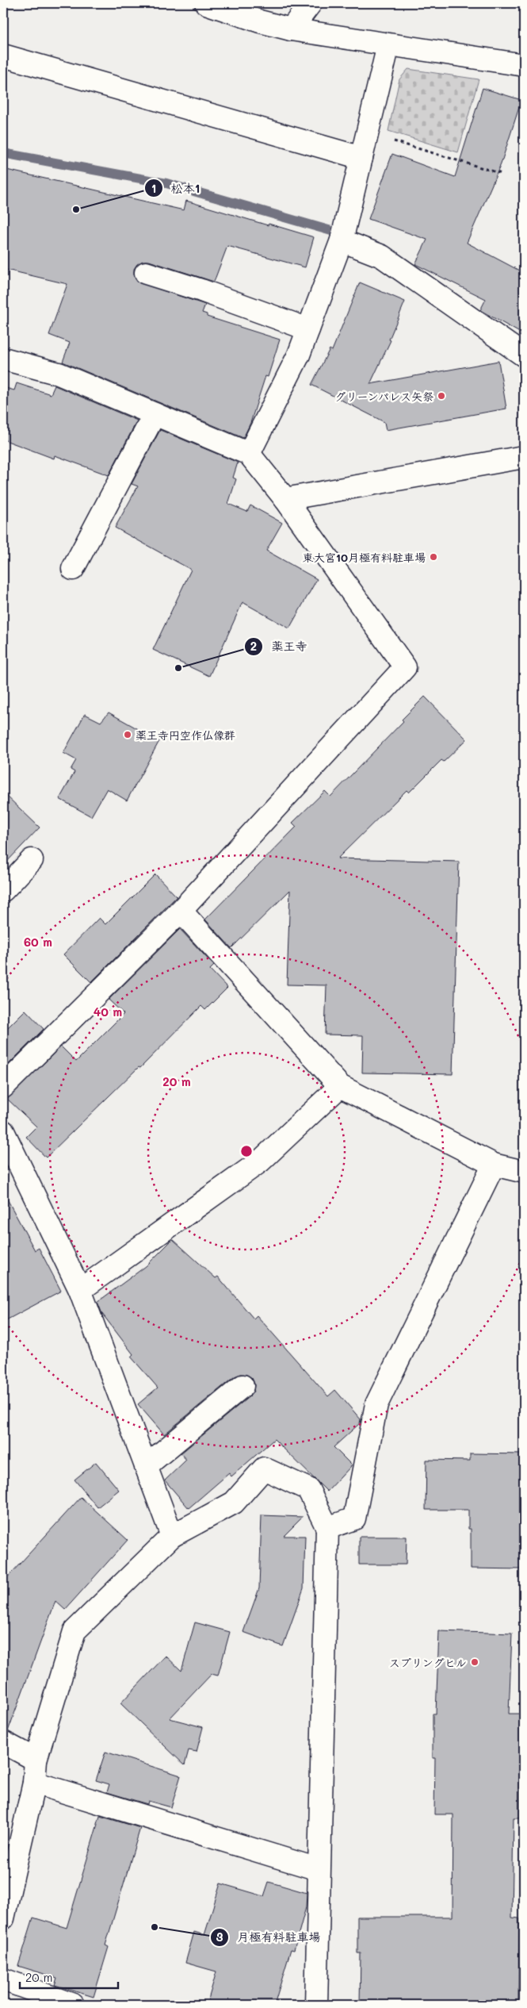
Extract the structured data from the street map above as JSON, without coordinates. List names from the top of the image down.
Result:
{
  "places": [
    "松本1",
    "グリーンパレス矢祭",
    "東大宮10月極有料駐車場",
    "薬王寺",
    "薬王寺円空作仏像群",
    "スプリングヒル",
    "月極有料駐車場"
  ],
  "scale_bar": "20 m",
  "rings": ["60 m", "40 m", "20 m"]
}
